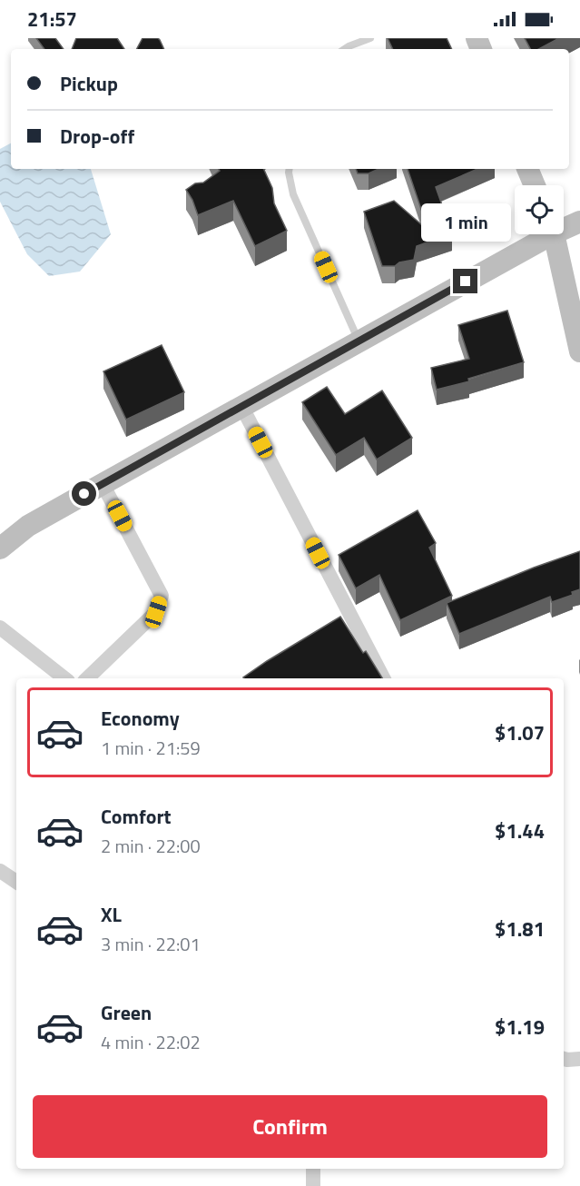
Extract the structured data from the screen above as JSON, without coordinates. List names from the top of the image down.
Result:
{
  "page": {
    "status": "21:57",
    "banner": ["Pickup", "Drop-off"],
    "bubble": "1 min",
    "list": [
      {
        "name": "Economy",
        "note": "1 min · 21:59",
        "value": "$1.07"
      },
      {
        "name": "Comfort",
        "note": "2 min · 22:00",
        "value": "$1.44"
      },
      {
        "name": "XL",
        "note": "3 min · 22:01",
        "value": "$1.81"
      },
      {
        "name": "Green",
        "note": "4 min · 22:02",
        "value": "$1.19"
      }
    ],
    "buttons": "Confirm"
  }
}
